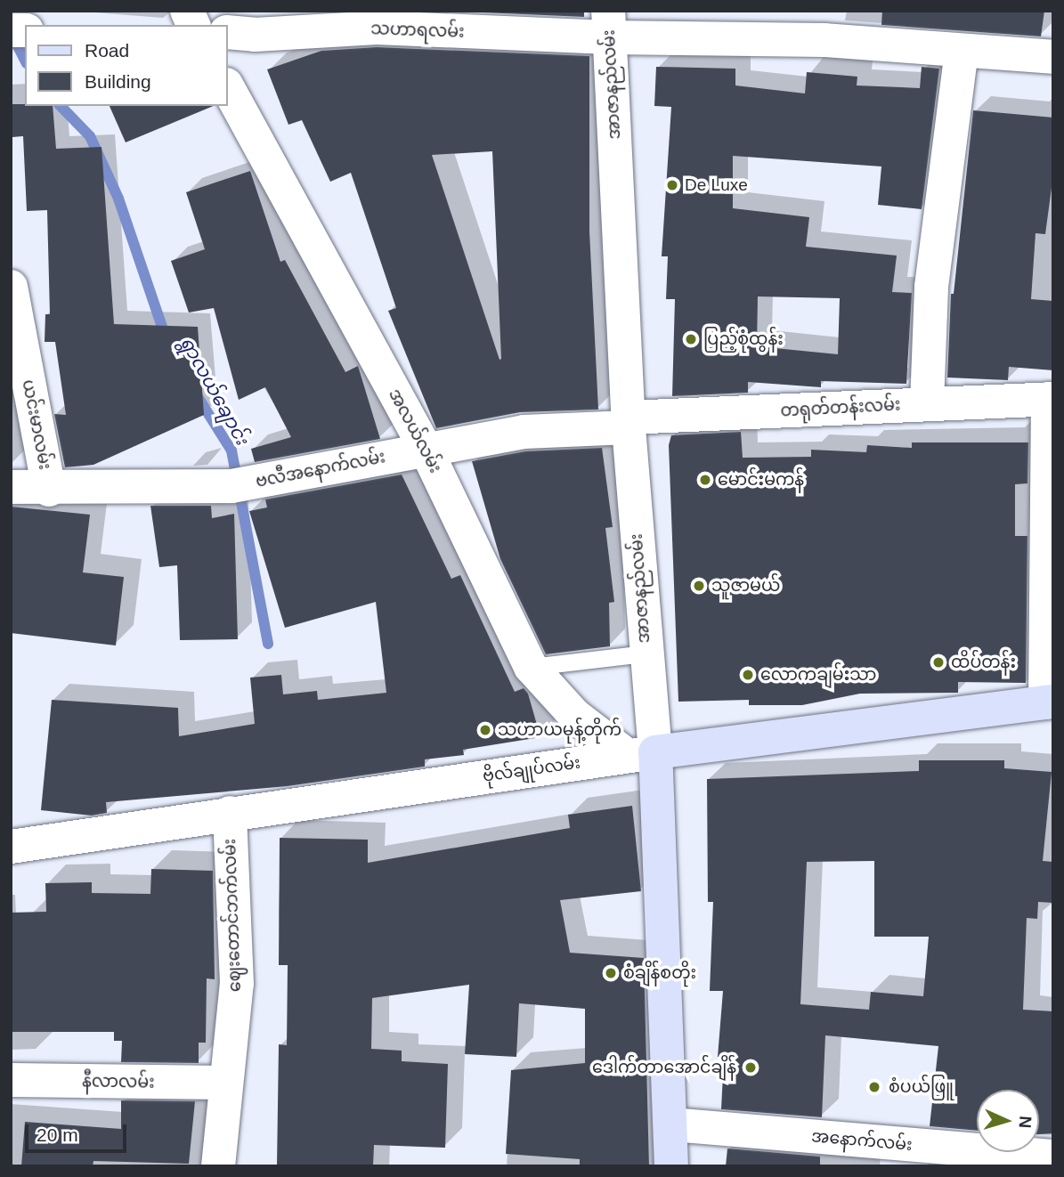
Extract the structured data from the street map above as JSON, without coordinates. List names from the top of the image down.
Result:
{
  "streets": {
    "main road": ["အာဇာနည်လမ်း", "ဗိုလ်ချုပ်လမ်း"],
    "street": [
      "သဟာရလမ်း",
      "တရုတ်တန်းလမ်း",
      "ယင်းမာလမ်း",
      "အလယ်လမ်း",
      "ဗလီအနောက်လမ်း",
      "ဈေးတောင်ဘက်လမ်း",
      "နီလာလမ်း",
      "အနောက်လမ်း"
    ]
  },
  "crossings": [
    ["သဟာရလမ်း", "အာဇာနည်လမ်း"],
    ["အာဇာနည်လမ်း", "တရုတ်တန်းလမ်း"],
    ["အာဇာနည်လမ်း", "အလယ်လမ်း"],
    ["အာဇာနည်လမ်း", "ဗလီအနောက်လမ်း"],
    ["အာဇာနည်လမ်း", "ဗိုလ်ချုပ်လမ်း"],
    ["အာဇာနည်လမ်း", "အနောက်လမ်း"],
    ["တရုတ်တန်းလမ်း", "ဗလီအနောက်လမ်း"],
    ["ယင်းမာလမ်း", "ဗလီအနောက်လမ်း"],
    ["အလယ်လမ်း", "ဗလီအနောက်လမ်း"],
    ["အလယ်လမ်း", "ဗိုလ်ချုပ်လမ်း"],
    ["ဗိုလ်ချုပ်လမ်း", "ဈေးတောင်ဘက်လမ်း"],
    ["ဈေးတောင်ဘက်လမ်း", "နီလာလမ်း"]
  ],
  "water": ["ရွာလယ်ချောင်း"],
  "places": [
    "De Luxe",
    "ပြည့်စုံထွန်း",
    "မောင်းမကန်",
    "သူဇာမယ်",
    "ထိပ်တန်း",
    "လောကချမ်းသာ",
    "သဟာယမုန့်တိုက်",
    "စံချိန်စတိုး",
    "ဒေါက်တာအောင်ချိန်",
    "စံပယ်ဖြူ"
  ],
  "legend": ["Road", "Building"],
  "scale_bar": "20 m",
  "north": "right"
}
